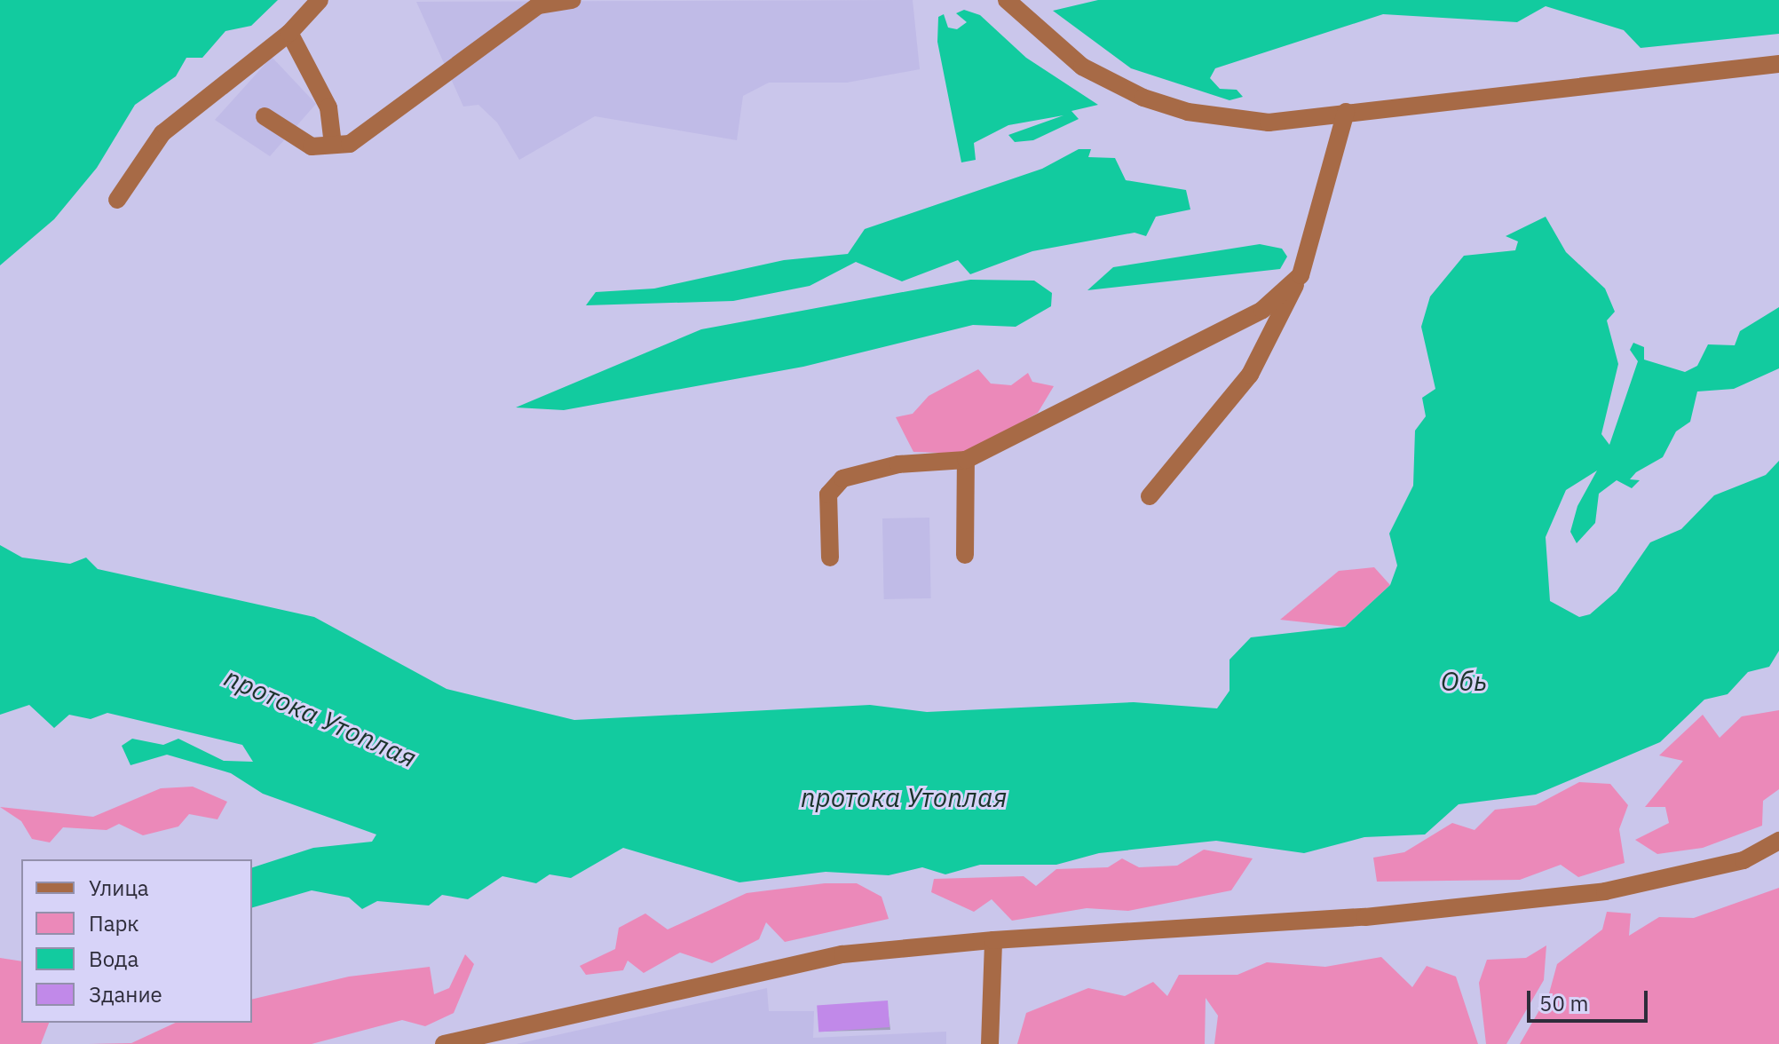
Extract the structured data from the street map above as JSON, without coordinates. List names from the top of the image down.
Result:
{
  "water": ["Обь", "протока Утоплая"],
  "legend": [
    "Улица",
    "Парк",
    "Вода",
    "Здание"
  ],
  "scale_bar": "50 m"
}
